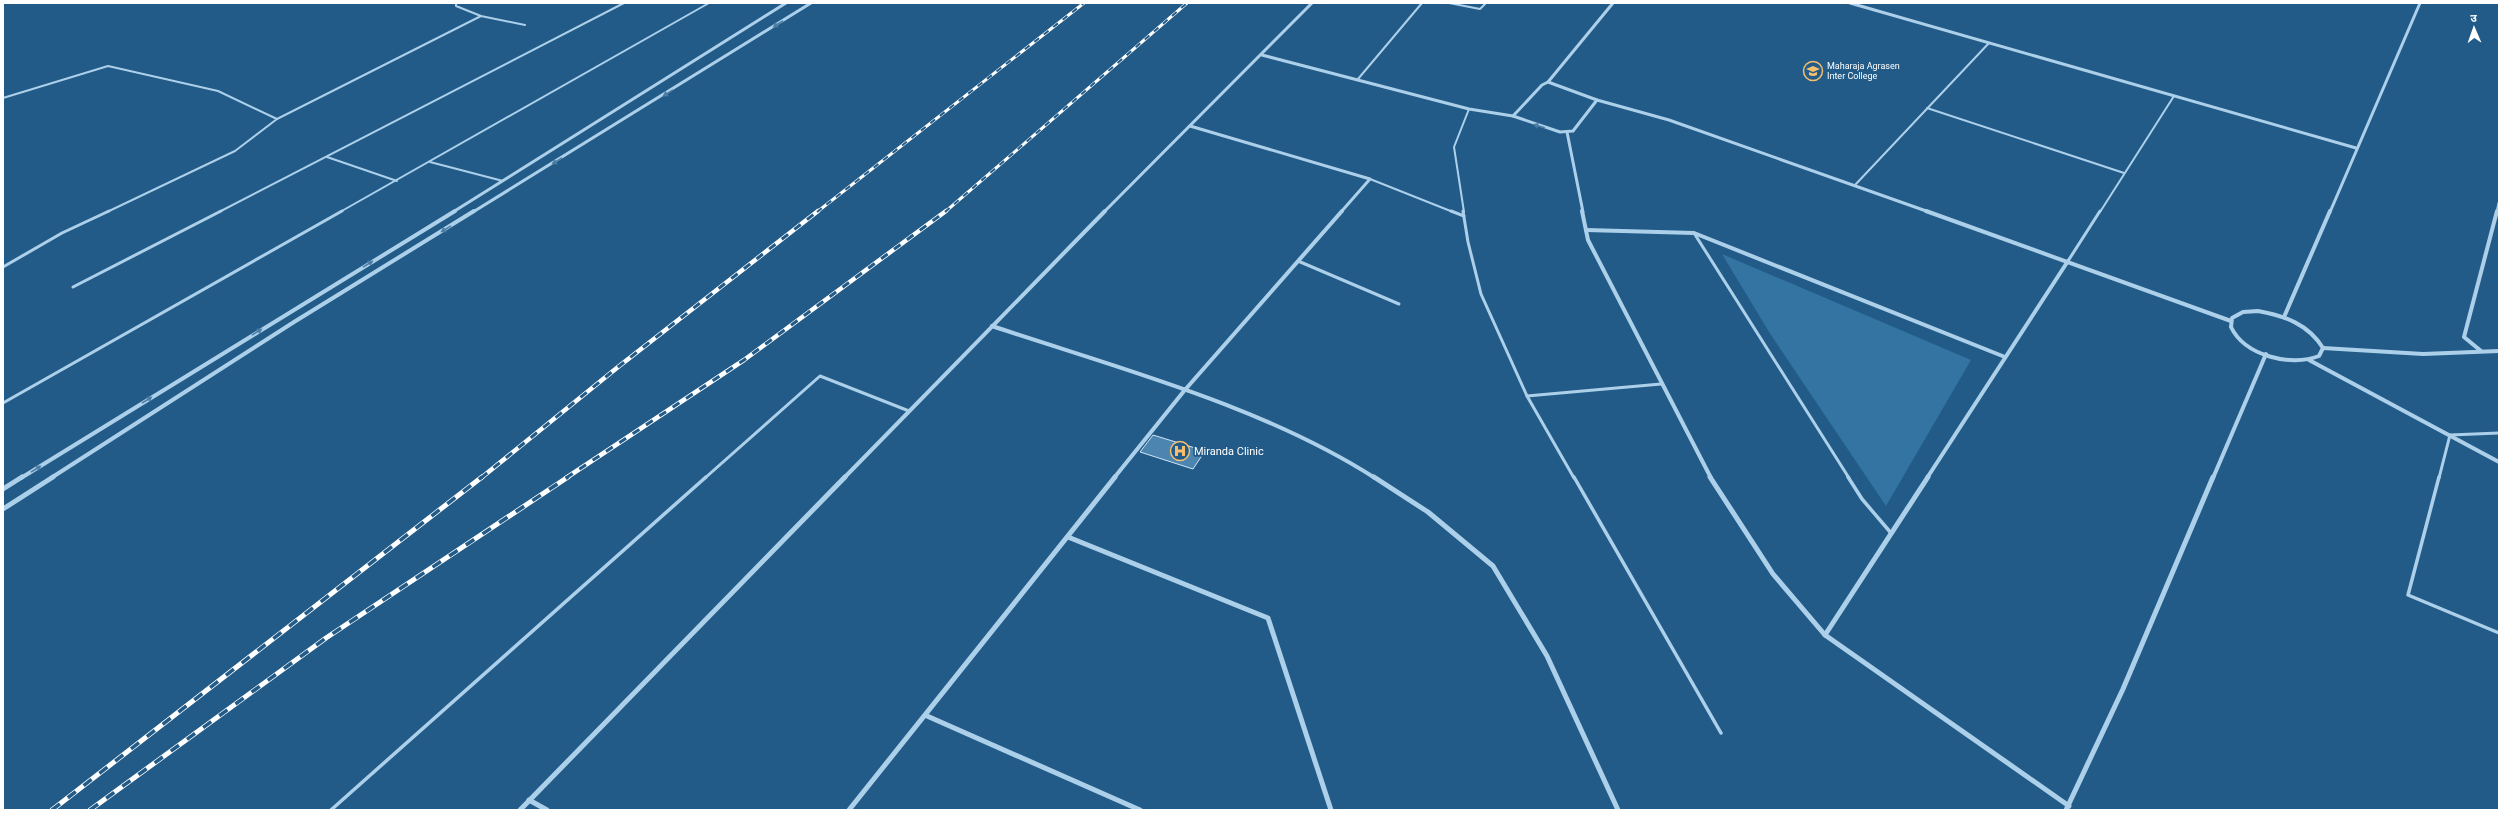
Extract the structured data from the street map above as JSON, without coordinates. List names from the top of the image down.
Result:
{
  "places": {
    "school or university": ["Maharaja Agrasen Inter College"],
    "hospital": ["Miranda Clinic"]
  },
  "north": "top"
}
